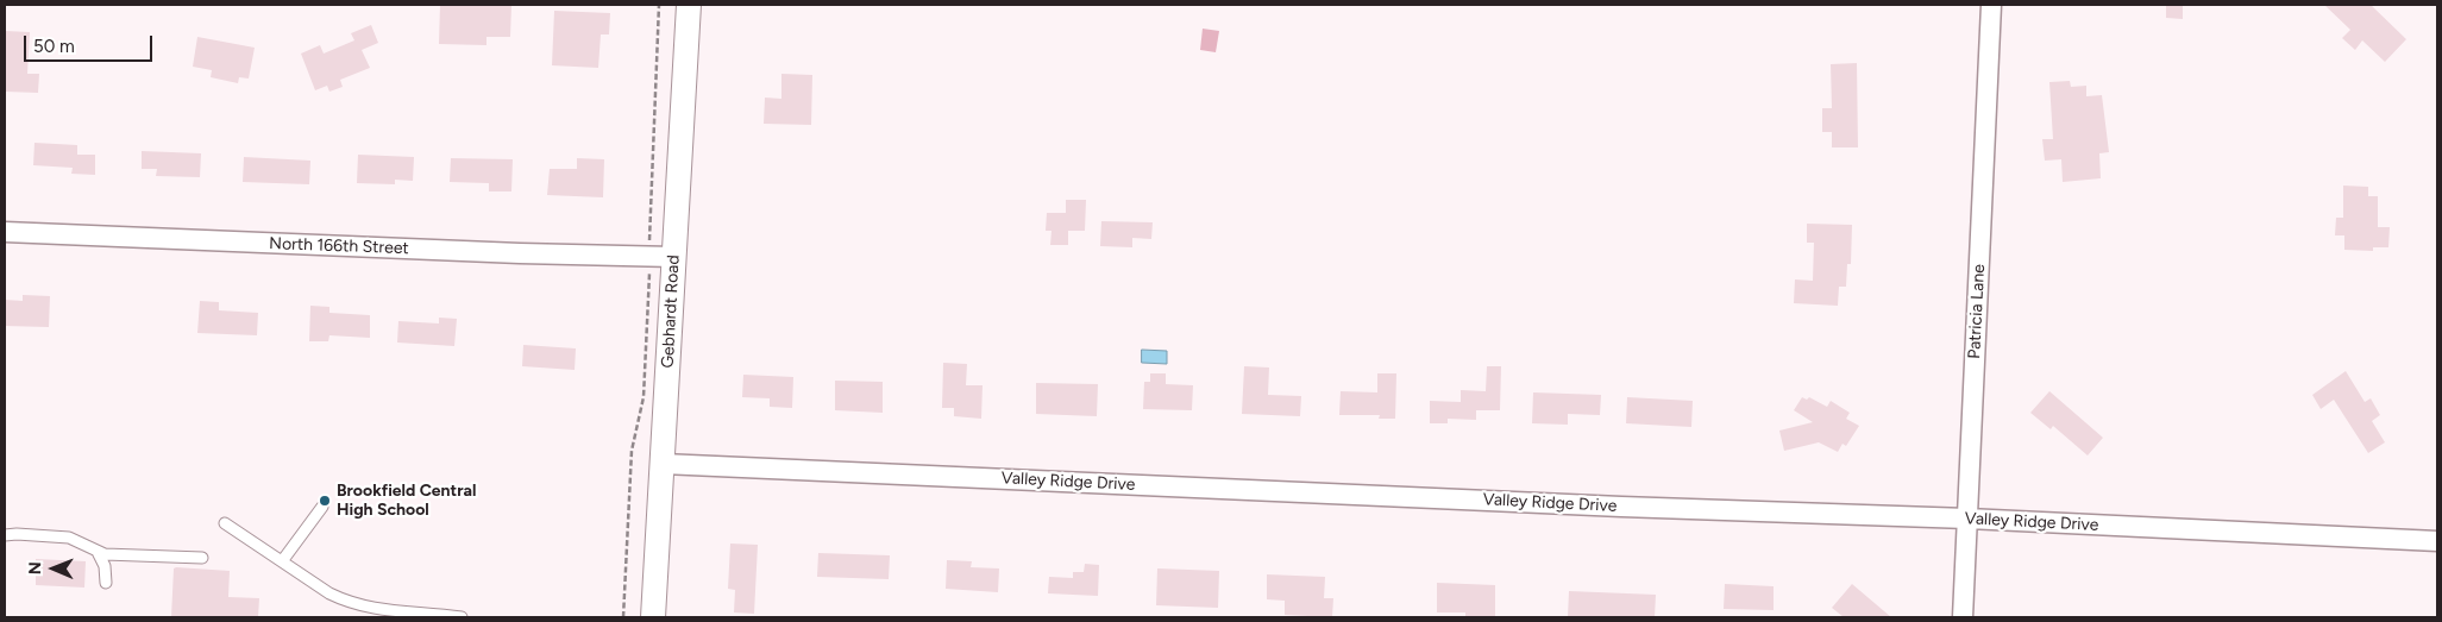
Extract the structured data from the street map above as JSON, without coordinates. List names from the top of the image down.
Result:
{
  "streets": {
    "street": [
      "North 166th Street",
      "Gebhardt Road",
      "Patricia Lane",
      "Valley Ridge Drive"
    ]
  },
  "crossings": [
    ["North 166th Street", "Gebhardt Road"],
    ["Gebhardt Road", "Valley Ridge Drive"],
    ["Patricia Lane", "Valley Ridge Drive"]
  ],
  "places": ["Brookfield Central High School"],
  "scale_bar": "50 m",
  "north": "left"
}
